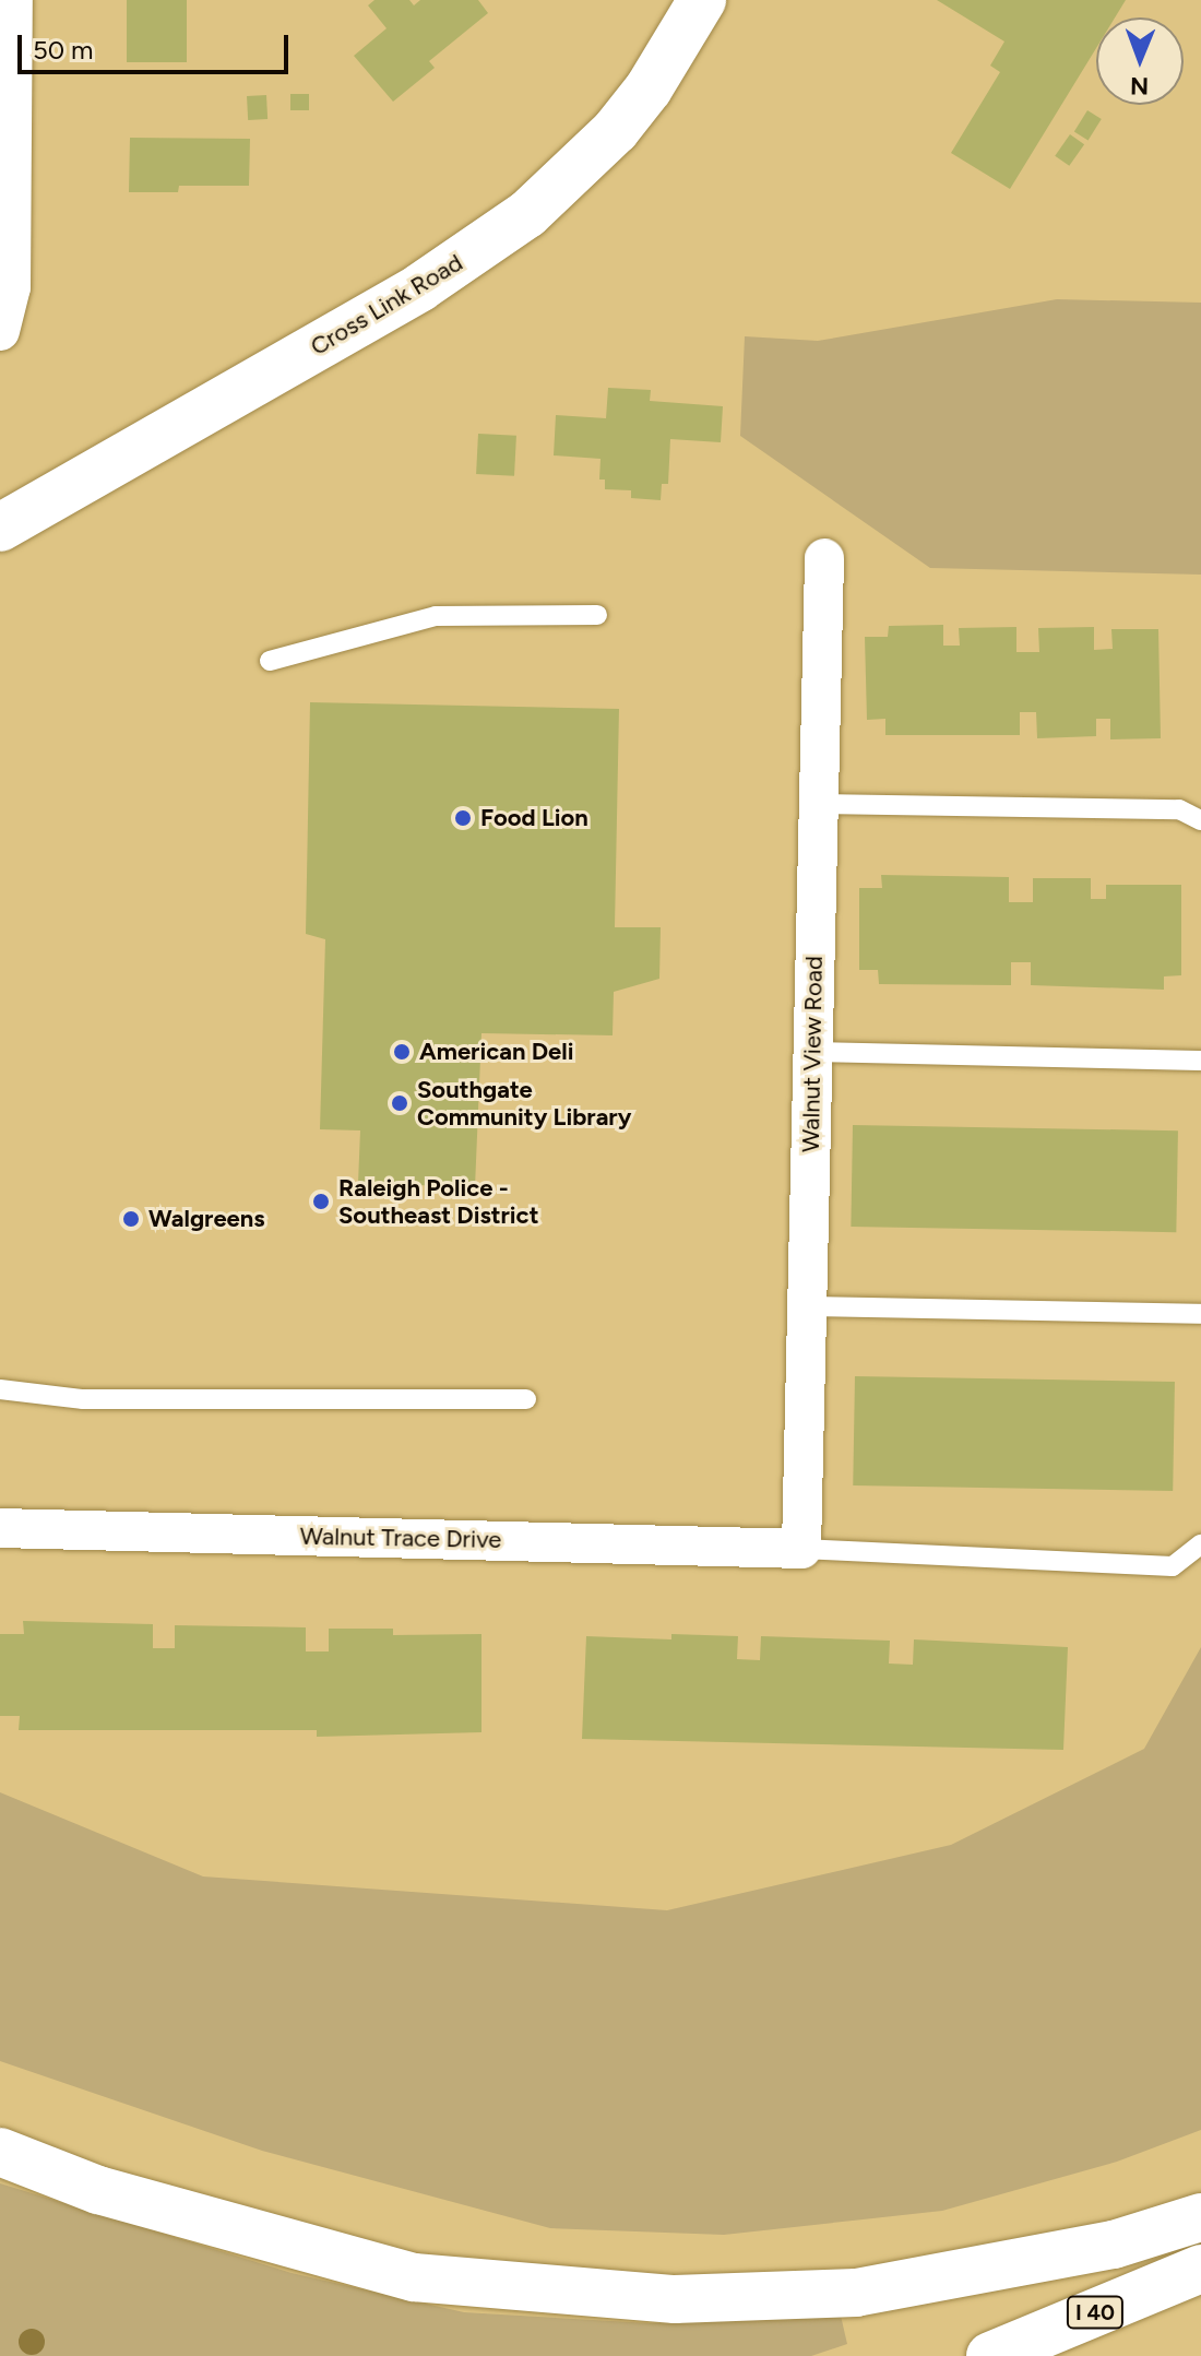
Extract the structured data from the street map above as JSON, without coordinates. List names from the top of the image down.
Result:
{
  "streets": {
    "main road": ["Cross Link Road", "I 40"],
    "street": ["Walnut View Road", "Walnut Trace Drive"]
  },
  "crossings": [
    ["Walnut View Road", "Walnut Trace Drive"]
  ],
  "places": [
    "Food Lion",
    "American Deli",
    "Southgate Community Library",
    "Raleigh Police - Southeast District",
    "Walgreens"
  ],
  "scale_bar": "50 m",
  "north": "bottom"
}
